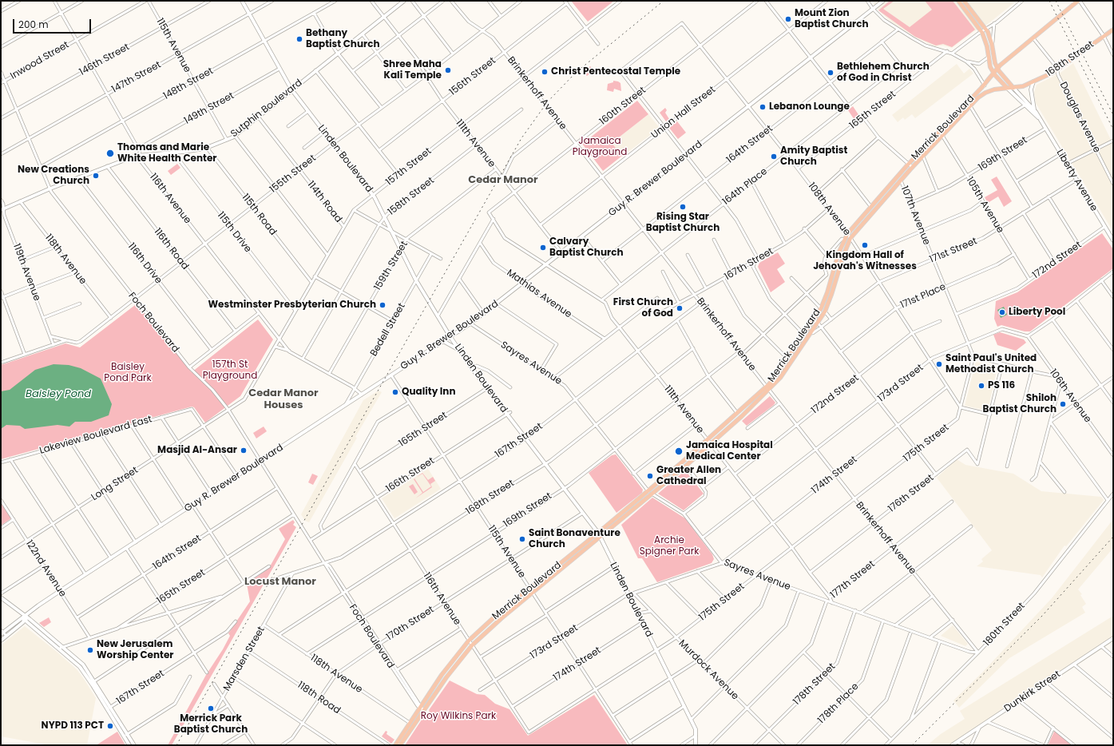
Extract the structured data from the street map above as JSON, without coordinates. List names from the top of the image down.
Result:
{
  "streets": {
    "main road": [
      "168th Street",
      "Sutphin Boulevard",
      "Merrick Boulevard",
      "Linden Boulevard",
      "Guy R. Brewer Boulevard",
      "Liberty Avenue",
      "Dunkirk Street"
    ],
    "street": [
      "115th Avenue",
      "146th Street",
      "Inwood Street",
      "156th Street",
      "147th Street",
      "148th Street",
      "Brinkerhoff Avenue",
      "160th Street",
      "149th Street",
      "165th Street",
      "Union Hall Street",
      "Douglas Avenue",
      "111th Avenue",
      "164th Street",
      "169th Street",
      "157th Street",
      "155th Street",
      "164th Place",
      "158th Street",
      "116th Avenue",
      "114th Road",
      "105th Avenue",
      "108th Avenue",
      "115th Road",
      "107th Avenue",
      "115th Drive",
      "116th Road",
      "171st Street",
      "118th Avenue",
      "172nd Street",
      "116th Drive",
      "167th Street",
      "159th Street",
      "119th Avenue",
      "Mathias Avenue",
      "171st Place",
      "Foch Boulevard",
      "Bedell Street",
      "Sayres Avenue",
      "173rd Street",
      "106th Avenue",
      "Lakeview Boulevard East",
      "175th Street",
      "166th Street",
      "174th Street",
      "Long Street",
      "176th Street",
      "122nd Avenue",
      "177th Street",
      "170th Street",
      "180th Street",
      "Marsden Street",
      "Murdock Avenue",
      "178th Street",
      "118th Road",
      "178th Place"
    ]
  },
  "crossings": [
    ["115th Avenue", "168th Street"],
    ["115th Avenue", "146th Street"],
    ["115th Avenue", "147th Street"],
    ["115th Avenue", "148th Street"],
    ["115th Avenue", "149th Street"],
    ["115th Avenue", "Sutphin Boulevard"],
    ["115th Avenue", "165th Street"],
    ["115th Avenue", "Merrick Boulevard"],
    ["115th Avenue", "169th Street"],
    ["115th Avenue", "Guy R. Brewer Boulevard"],
    ["115th Avenue", "167th Street"],
    ["115th Avenue", "173rd Street"],
    ["115th Avenue", "175th Street"],
    ["115th Avenue", "166th Street"],
    ["115th Avenue", "174th Street"],
    ["115th Avenue", "170th Street"],
    ["168th Street", "Douglas Avenue"],
    ["168th Street", "Merrick Boulevard"],
    ["168th Street", "111th Avenue"],
    ["168th Street", "Linden Boulevard"],
    ["168th Street", "Liberty Avenue"],
    ["168th Street", "116th Avenue"],
    ["168th Street", "118th Avenue"],
    ["168th Street", "Foch Boulevard"],
    ["168th Street", "Sayres Avenue"],
    ["146th Street", "116th Avenue"],
    ["146th Street", "Foch Boulevard"],
    ["Inwood Street", "116th Avenue"],
    ["Inwood Street", "Foch Boulevard"],
    ["156th Street", "Brinkerhoff Avenue"],
    ["156th Street", "111th Avenue"],
    ["147th Street", "Linden Boulevard"],
    ["147th Street", "116th Avenue"],
    ["147th Street", "Foch Boulevard"],
    ["148th Street", "Linden Boulevard"],
    ["148th Street", "116th Avenue"],
    ["148th Street", "Foch Boulevard"],
    ["Brinkerhoff Avenue", "160th Street"],
    ["Brinkerhoff Avenue", "Union Hall Street"],
    ["Brinkerhoff Avenue", "Merrick Boulevard"],
    ["Brinkerhoff Avenue", "164th Street"],
    ["Brinkerhoff Avenue", "169th Street"],
    ["Brinkerhoff Avenue", "157th Street"],
    ["Brinkerhoff Avenue", "155th Street"],
    ["Brinkerhoff Avenue", "Guy R. Brewer Boulevard"],
    ["Brinkerhoff Avenue", "164th Place"],
    ["Brinkerhoff Avenue", "172nd Street"],
    ["Brinkerhoff Avenue", "167th Street"],
    ["Brinkerhoff Avenue", "Sayres Avenue"],
    ["Brinkerhoff Avenue", "173rd Street"],
    ["Brinkerhoff Avenue", "175th Street"],
    ["Brinkerhoff Avenue", "174th Street"],
    ["Brinkerhoff Avenue", "176th Street"],
    ["Brinkerhoff Avenue", "177th Street"],
    ["Brinkerhoff Avenue", "180th Street"],
    ["160th Street", "111th Avenue"],
    ["160th Street", "108th Avenue"],
    ["149th Street", "Linden Boulevard"],
    ["149th Street", "116th Avenue"],
    ["Sutphin Boulevard", "111th Avenue"],
    ["Sutphin Boulevard", "Linden Boulevard"],
    ["Sutphin Boulevard", "116th Avenue"],
    ["Sutphin Boulevard", "114th Road"],
    ["Sutphin Boulevard", "115th Road"],
    ["Sutphin Boulevard", "115th Drive"],
    ["Sutphin Boulevard", "116th Road"],
    ["Sutphin Boulevard", "118th Avenue"],
    ["Sutphin Boulevard", "116th Drive"],
    ["Sutphin Boulevard", "119th Avenue"],
    ["Sutphin Boulevard", "Foch Boulevard"],
    ["165th Street", "Linden Boulevard"],
    ["165th Street", "116th Avenue"],
    ["165th Street", "108th Avenue"],
    ["165th Street", "Foch Boulevard"],
    ["165th Street", "122nd Avenue"],
    ["Union Hall Street", "111th Avenue"],
    ["Union Hall Street", "108th Avenue"],
    ["Douglas Avenue", "Merrick Boulevard"],
    ["Merrick Boulevard", "111th Avenue"],
    ["Merrick Boulevard", "Linden Boulevard"],
    ["Merrick Boulevard", "Liberty Avenue"],
    ["Merrick Boulevard", "116th Avenue"],
    ["Merrick Boulevard", "105th Avenue"],
    ["Merrick Boulevard", "108th Avenue"],
    ["Merrick Boulevard", "107th Avenue"],
    ["Merrick Boulevard", "171st Street"],
    ["Merrick Boulevard", "118th Avenue"],
    ["Merrick Boulevard", "Foch Boulevard"],
    ["Merrick Boulevard", "Sayres Avenue"],
    ["111th Avenue", "169th Street"],
    ["111th Avenue", "157th Street"],
    ["111th Avenue", "155th Street"],
    ["111th Avenue", "Guy R. Brewer Boulevard"],
    ["111th Avenue", "164th Place"],
    ["111th Avenue", "158th Street"],
    ["111th Avenue", "172nd Street"],
    ["111th Avenue", "167th Street"],
    ["111th Avenue", "159th Street"],
    ["111th Avenue", "Sayres Avenue"],
    ["111th Avenue", "173rd Street"],
    ["111th Avenue", "175th Street"],
    ["111th Avenue", "174th Street"],
    ["111th Avenue", "176th Street"],
    ["111th Avenue", "177th Street"],
    ["164th Street", "164th Place"],
    ["164th Street", "108th Avenue"],
    ["164th Street", "Foch Boulevard"],
    ["164th Street", "122nd Avenue"],
    ["169th Street", "Linden Boulevard"],
    ["169th Street", "Liberty Avenue"],
    ["169th Street", "116th Avenue"],
    ["169th Street", "105th Avenue"],
    ["169th Street", "107th Avenue"],
    ["169th Street", "118th Avenue"],
    ["169th Street", "Foch Boulevard"],
    ["169th Street", "Sayres Avenue"],
    ["Linden Boulevard", "157th Street"],
    ["Linden Boulevard", "155th Street"],
    ["Linden Boulevard", "Guy R. Brewer Boulevard"],
    ["Linden Boulevard", "158th Street"],
    ["Linden Boulevard", "167th Street"],
    ["Linden Boulevard", "159th Street"],
    ["Linden Boulevard", "Bedell Street"],
    ["Linden Boulevard", "173rd Street"],
    ["Linden Boulevard", "175th Street"],
    ["Linden Boulevard", "166th Street"],
    ["Linden Boulevard", "174th Street"],
    ["Linden Boulevard", "170th Street"],
    ["157th Street", "116th Avenue"],
    ["157th Street", "114th Road"],
    ["157th Street", "115th Road"],
    ["157th Street", "115th Drive"],
    ["157th Street", "Foch Boulevard"],
    ["157th Street", "Long Street"],
    ["155th Street", "116th Avenue"],
    ["155th Street", "114th Road"],
    ["155th Street", "115th Road"],
    ["155th Street", "115th Drive"],
    ["155th Street", "116th Road"],
    ["155th Street", "118th Avenue"],
    ["155th Street", "116th Drive"],
    ["155th Street", "119th Avenue"],
    ["155th Street", "Foch Boulevard"],
    ["Guy R. Brewer Boulevard", "116th Avenue"],
    ["Guy R. Brewer Boulevard", "108th Avenue"],
    ["Guy R. Brewer Boulevard", "Mathias Avenue"],
    ["Guy R. Brewer Boulevard", "Foch Boulevard"],
    ["Guy R. Brewer Boulevard", "Bedell Street"],
    ["Guy R. Brewer Boulevard", "Sayres Avenue"],
    ["Guy R. Brewer Boulevard", "122nd Avenue"],
    ["Liberty Avenue", "171st Street"],
    ["Liberty Avenue", "172nd Street"],
    ["164th Place", "108th Avenue"],
    ["158th Street", "116th Avenue"],
    ["116th Avenue", "167th Street"],
    ["116th Avenue", "159th Street"],
    ["116th Avenue", "Bedell Street"],
    ["116th Avenue", "173rd Street"],
    ["116th Avenue", "175th Street"],
    ["116th Avenue", "166th Street"],
    ["116th Avenue", "174th Street"],
    ["116th Avenue", "170th Street"],
    ["105th Avenue", "171st Street"],
    ["105th Avenue", "172nd Street"],
    ["105th Avenue", "171st Place"],
    ["108th Avenue", "171st Street"],
    ["108th Avenue", "172nd Street"],
    ["108th Avenue", "167th Street"],
    ["108th Avenue", "171st Place"],
    ["108th Avenue", "173rd Street"],
    ["108th Avenue", "175th Street"],
    ["108th Avenue", "174th Street"],
    ["107th Avenue", "171st Street"],
    ["107th Avenue", "172nd Street"],
    ["107th Avenue", "171st Place"],
    ["107th Avenue", "173rd Street"],
    ["107th Avenue", "175th Street"],
    ["118th Avenue", "170th Street"],
    ["118th Avenue", "Marsden Street"],
    ["167th Street", "Foch Boulevard"],
    ["167th Street", "Sayres Avenue"],
    ["167th Street", "Marsden Street"],
    ["Foch Boulevard", "166th Street"],
    ["Foch Boulevard", "Long Street"],
    ["Foch Boulevard", "170th Street"],
    ["Sayres Avenue", "173rd Street"],
    ["Sayres Avenue", "175th Street"],
    ["Sayres Avenue", "174th Street"],
    ["Sayres Avenue", "177th Street"],
    ["Sayres Avenue", "180th Street"],
    ["Sayres Avenue", "178th Street"],
    ["Sayres Avenue", "178th Place"],
    ["173rd Street", "106th Avenue"],
    ["173rd Street", "174th Street"],
    ["173rd Street", "Murdock Avenue"],
    ["Lakeview Boulevard East", "Long Street"],
    ["175th Street", "Murdock Avenue"],
    ["Long Street", "122nd Avenue"],
    ["177th Street", "Murdock Avenue"],
    ["Marsden Street", "118th Road"],
    ["Murdock Avenue", "178th Street"]
  ],
  "districts": ["Cedar Manor", "Cedar Manor Houses", "Locust Manor"],
  "water": ["Baisley Pond"],
  "parks": [
    "Jamaica Playground",
    "157th St Playground",
    "Baisley Pond Park",
    "Archie Spigner Park",
    "Roy Wilkins Park"
  ],
  "places": [
    "Mount Zion Baptist Church",
    "Bethany Baptist Church",
    "Shree Maha Kali Temple",
    "Christ Pentecostal Temple",
    "Bethlehem Church of God in Christ",
    "Lebanon Lounge",
    "Thomas and Marie White Health Center",
    "Amity Baptist Church",
    "New Creations Church",
    "Rising Star Baptist Church",
    "Kingdom Hall of Jehovah's Witnesses",
    "Calvary Baptist Church",
    "Westminster Presbyterian Church",
    "First Church of God",
    "Liberty Pool",
    "Saint Paul's United Methodist Church",
    "PS 116",
    "Quality Inn",
    "Shiloh Baptist Church",
    "Masjid Al-Ansar",
    "Jamaica Hospital Medical Center",
    "Greater Allen Cathedral",
    "Saint Bonaventure Church",
    "New Jerusalem Worship Center",
    "Merrick Park Baptist Church",
    "NYPD 113 PCT"
  ],
  "scale_bar": "200 m"
}
